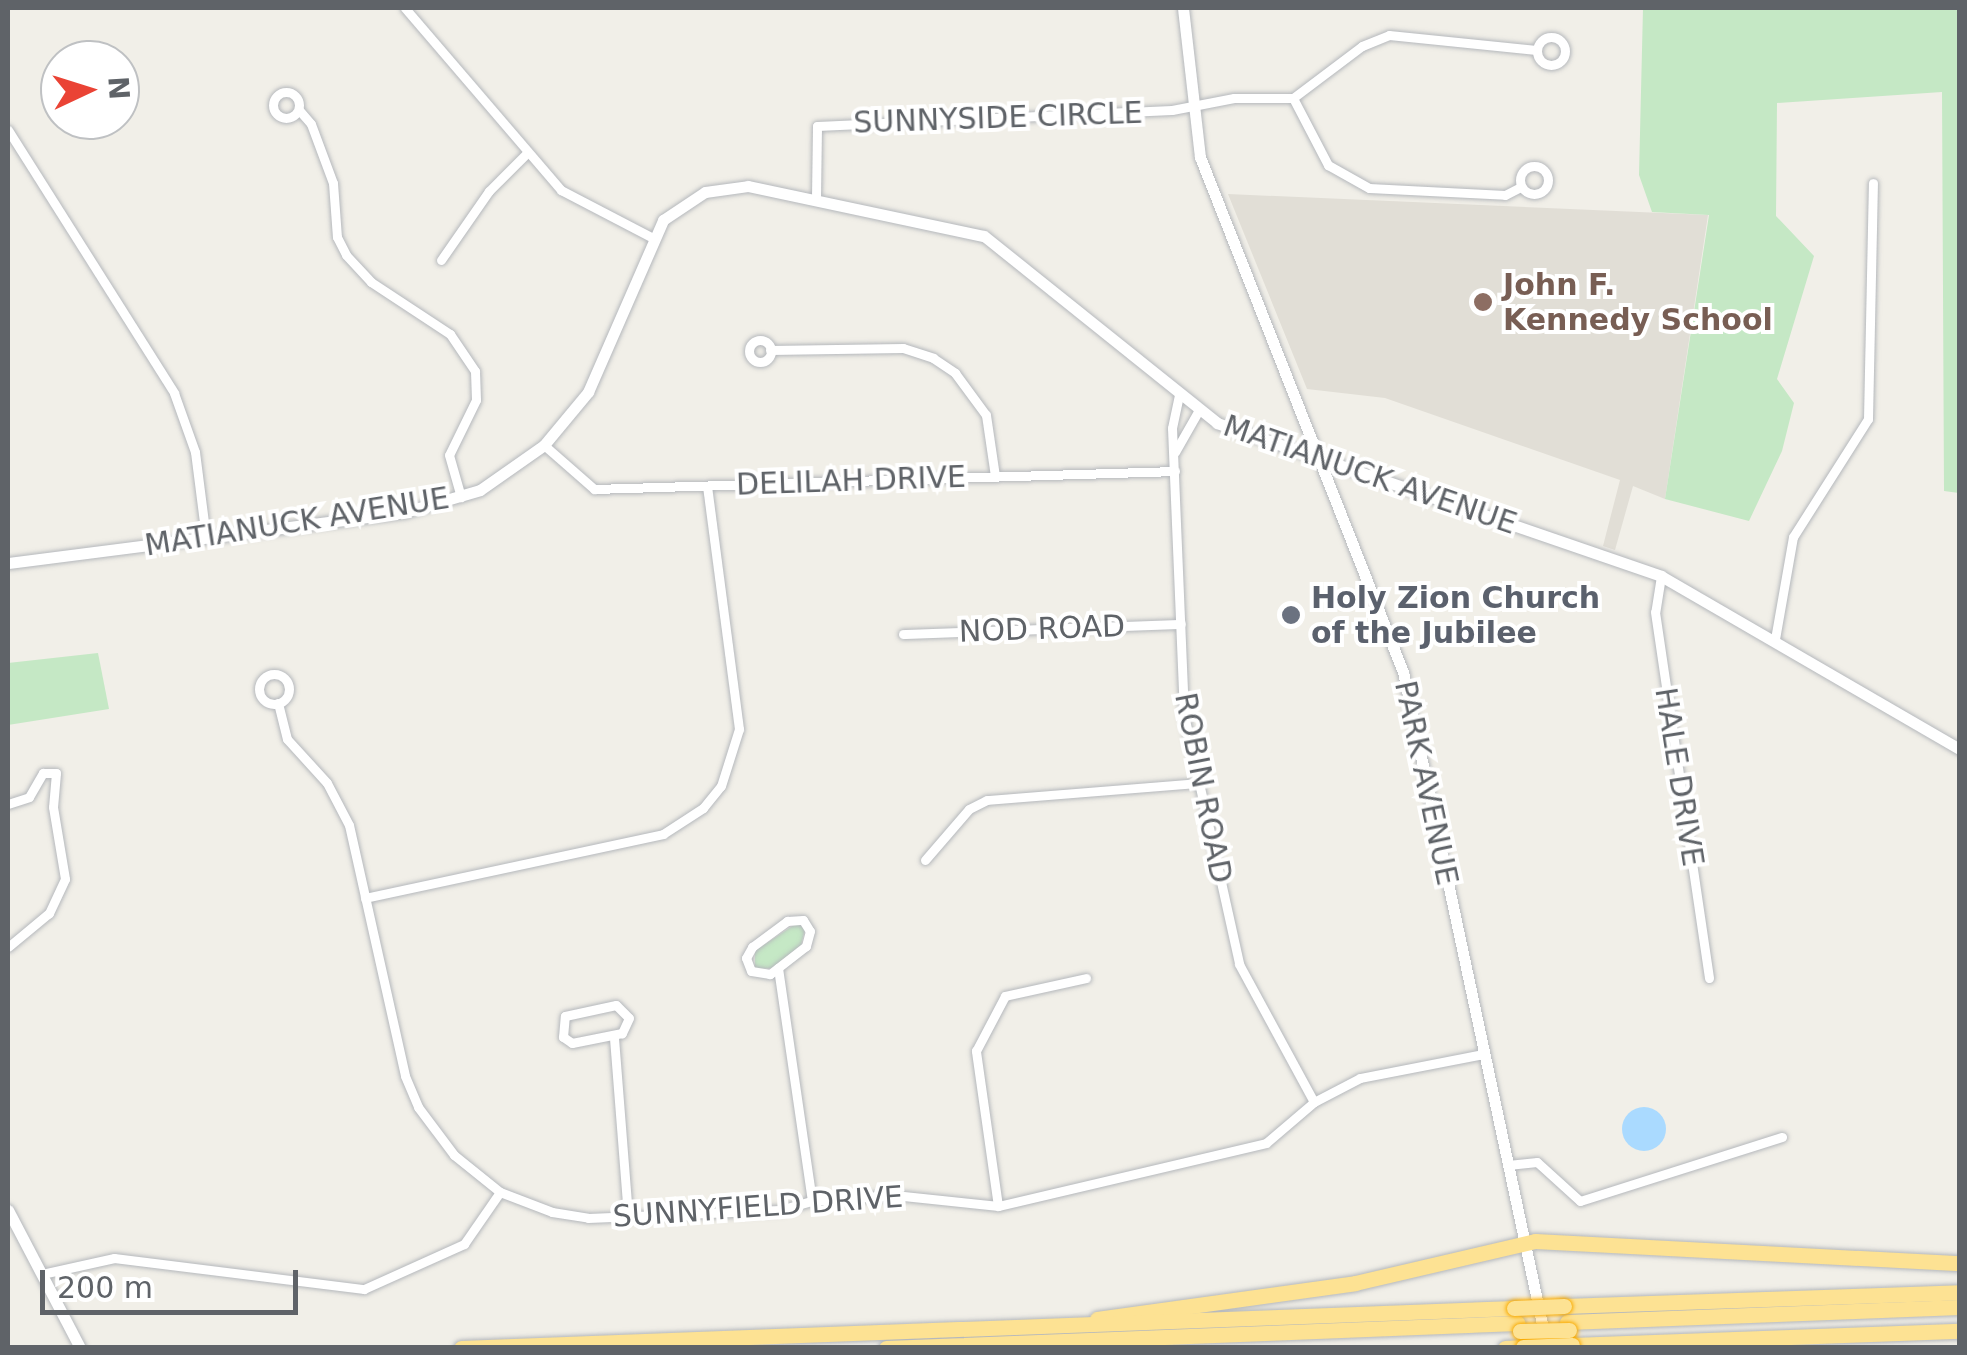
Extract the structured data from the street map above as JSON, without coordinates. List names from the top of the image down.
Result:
{
  "streets": {
    "street": [
      "SUNNYSIDE CIRCLE",
      "MATIANUCK AVENUE",
      "DELILAH DRIVE",
      "NOD ROAD",
      "HALE DRIVE",
      "PARK AVENUE",
      "ROBIN ROAD",
      "SUNNYFIELD DRIVE"
    ]
  },
  "crossings": [
    ["SUNNYSIDE CIRCLE", "MATIANUCK AVENUE"],
    ["SUNNYSIDE CIRCLE", "PARK AVENUE"],
    ["MATIANUCK AVENUE", "DELILAH DRIVE"],
    ["MATIANUCK AVENUE", "HALE DRIVE"],
    ["MATIANUCK AVENUE", "PARK AVENUE"],
    ["MATIANUCK AVENUE", "ROBIN ROAD"],
    ["DELILAH DRIVE", "ROBIN ROAD"],
    ["NOD ROAD", "ROBIN ROAD"],
    ["PARK AVENUE", "SUNNYFIELD DRIVE"],
    ["ROBIN ROAD", "SUNNYFIELD DRIVE"]
  ],
  "places": ["John F. Kennedy School", "Holy Zion Church of the Jubilee"],
  "scale_bar": "200 m",
  "north": "right"
}
